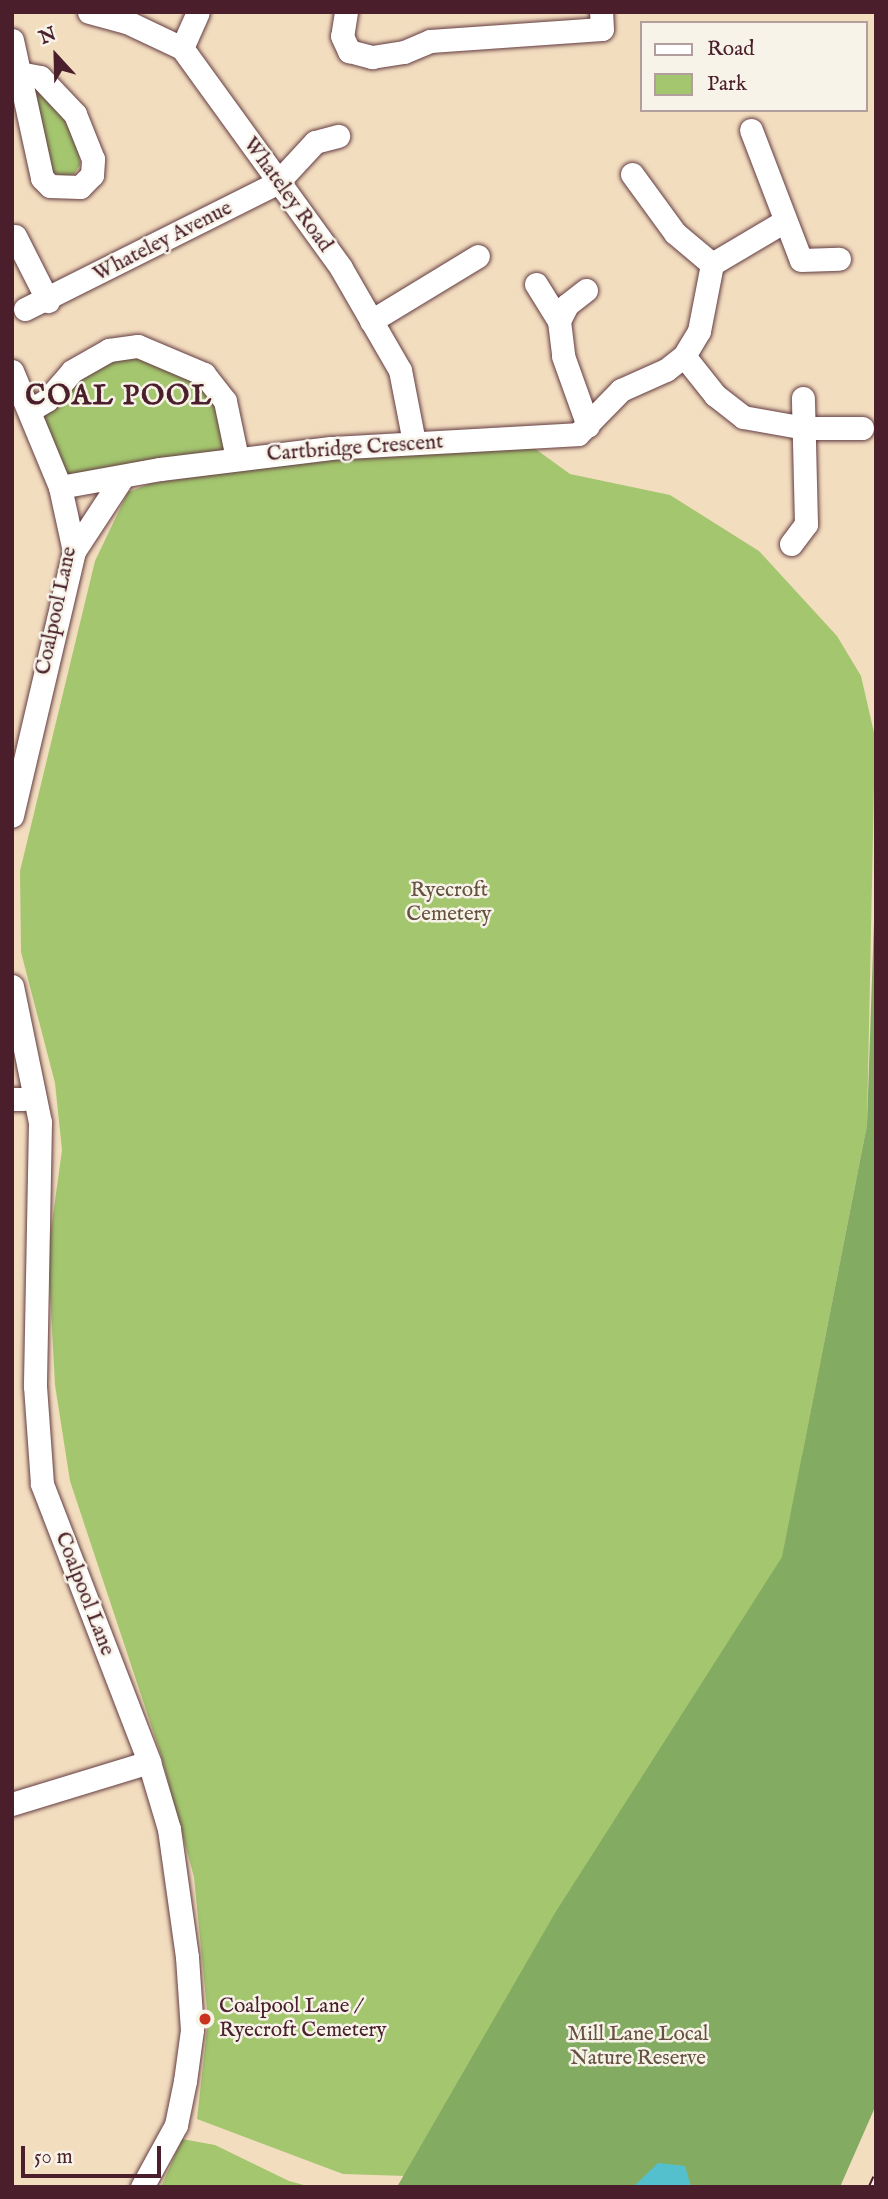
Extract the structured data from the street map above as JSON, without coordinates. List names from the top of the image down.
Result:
{
  "streets": {
    "street": [
      "Whateley Road",
      "Whateley Avenue",
      "Cartbridge Crescent",
      "Coalpool Lane"
    ]
  },
  "crossings": [
    ["Whateley Road", "Whateley Avenue"],
    ["Whateley Road", "Cartbridge Crescent"],
    ["Cartbridge Crescent", "Coalpool Lane"]
  ],
  "districts": ["COAL POOL"],
  "parks": ["Ryecroft Cemetery", "Mill Lane Local Nature Reserve"],
  "places": ["Coalpool Lane / Ryecroft Cemetery"],
  "legend": ["Road", "Park"],
  "scale_bar": "50 m",
  "north": "top"
}
